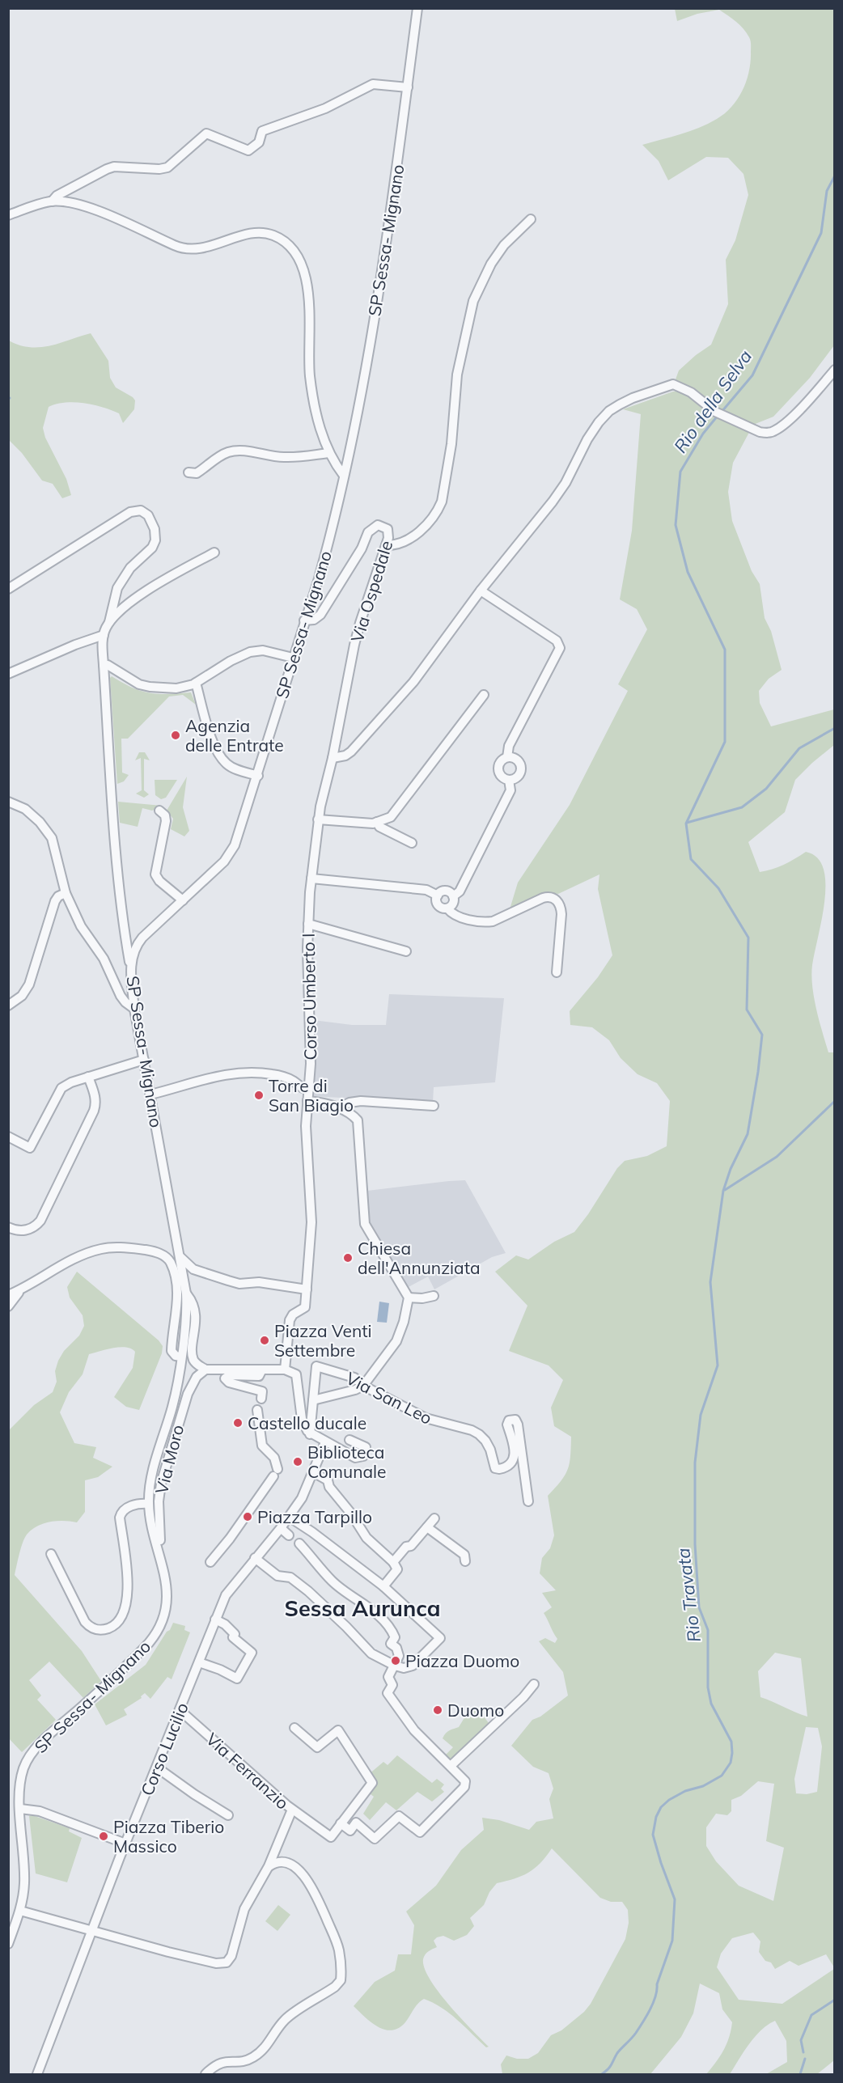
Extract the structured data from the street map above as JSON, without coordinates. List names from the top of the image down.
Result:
{
  "streets": {
    "street": [
      "SP Sessa- Mignano",
      "Via Ospedale",
      "Corso Umberto I",
      "Via San Leo",
      "Via Moro",
      "Corso Lucilio",
      "Via Ferranzio"
    ]
  },
  "crossings": [
    ["SP Sessa- Mignano", "Via Ospedale"],
    ["SP Sessa- Mignano", "Via Moro"],
    ["Via Ospedale", "Corso Umberto I"],
    ["Corso Lucilio", "Via Ferranzio"]
  ],
  "districts": ["Sessa Aurunca"],
  "water": ["Rio della Selva", "Rio Travata"],
  "places": [
    "Agenzia delle Entrate",
    "Torre di San Biagio",
    "Chiesa dell'Annunziata",
    "Piazza Venti Settembre",
    "Castello ducale",
    "Biblioteca Comunale",
    "Piazza Tarpillo",
    "Piazza Duomo",
    "Duomo",
    "Piazza Tiberio Massico"
  ]
}
